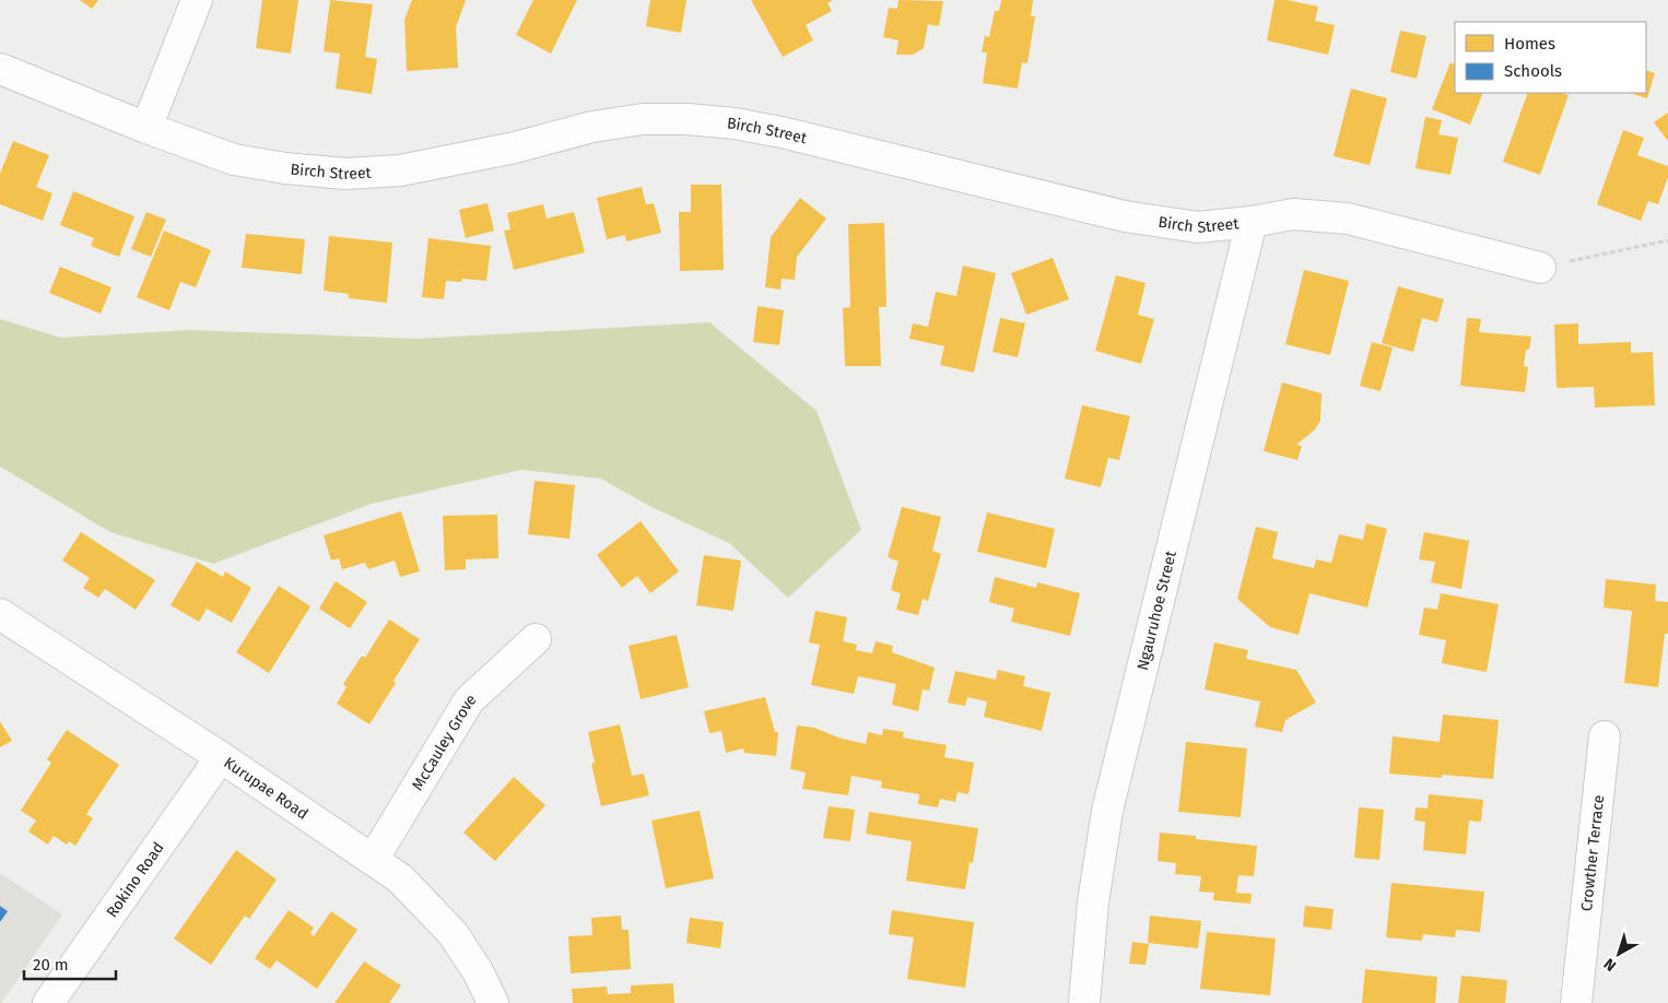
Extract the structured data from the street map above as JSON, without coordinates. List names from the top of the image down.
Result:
{
  "streets": {
    "street": [
      "Birch Street",
      "Ngauruhoe Street",
      "McCauley Grove",
      "Kurupae Road",
      "Crowther Terrace",
      "Rokino Road"
    ]
  },
  "crossings": [
    ["Birch Street", "Ngauruhoe Street"],
    ["McCauley Grove", "Kurupae Road"],
    ["Kurupae Road", "Rokino Road"]
  ],
  "legend": ["Homes", "Schools"],
  "scale_bar": "20 m",
  "north": "bottom left"
}
